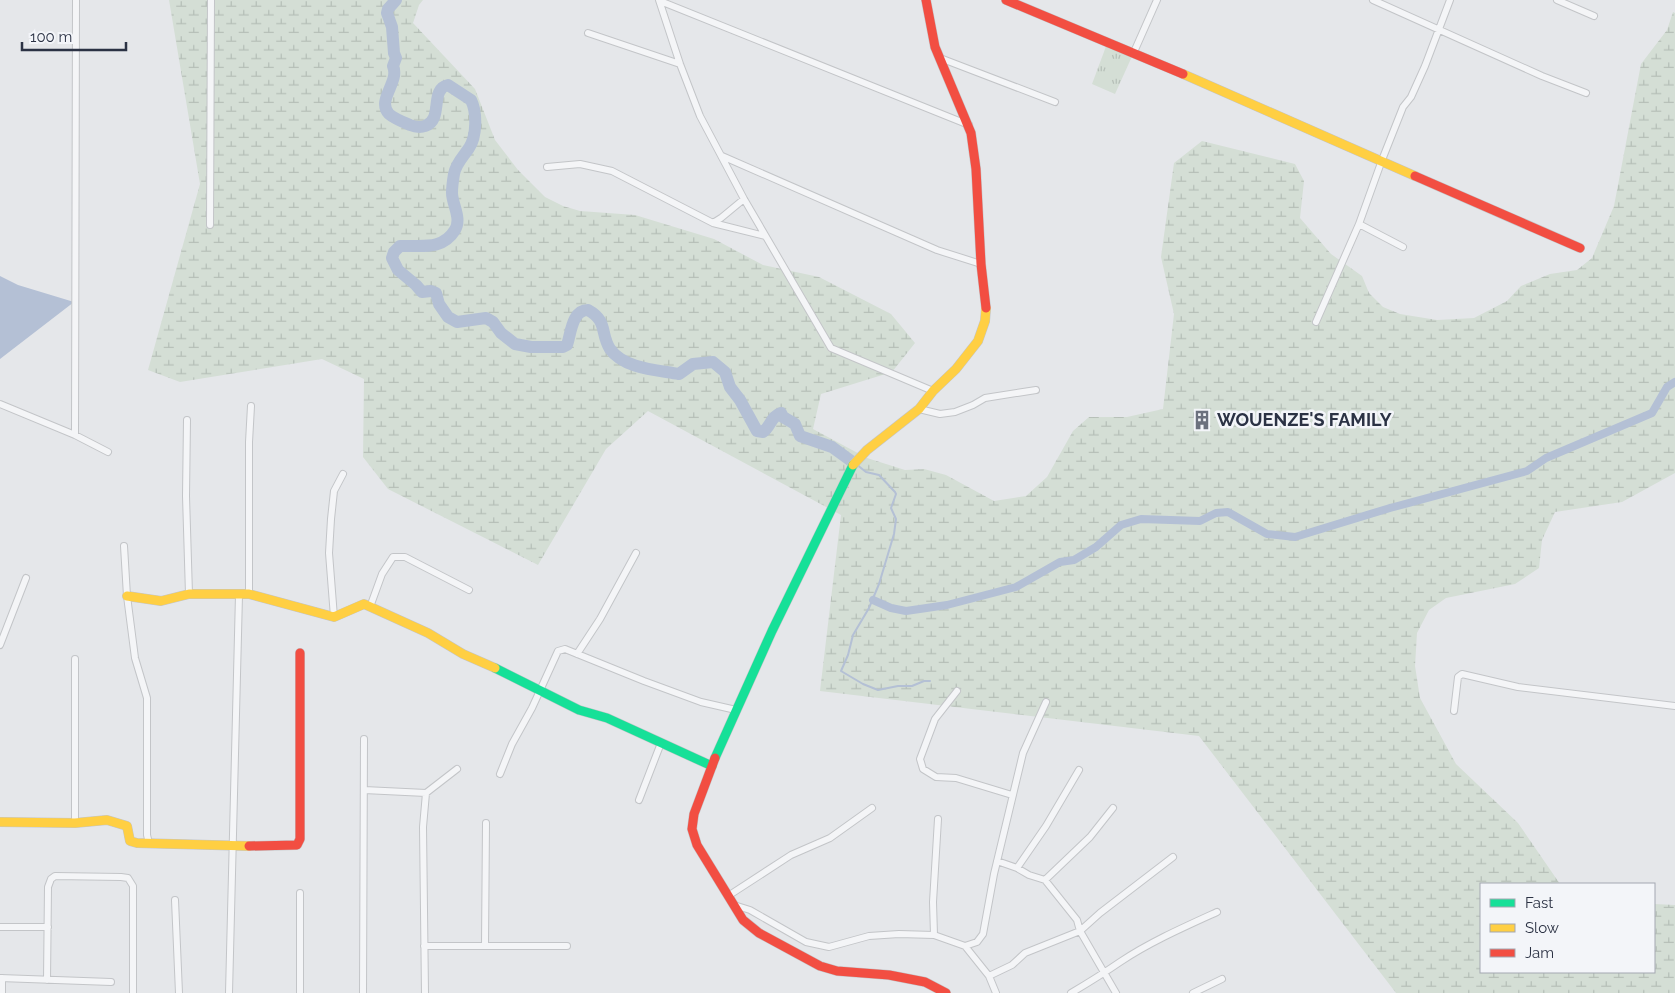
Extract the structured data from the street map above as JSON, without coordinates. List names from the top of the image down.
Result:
{
  "places": {
    "building": ["WOUENZE'S FAMILY"]
  },
  "legend": ["Fast", "Slow", "Jam"],
  "scale_bar": "100 m"
}
